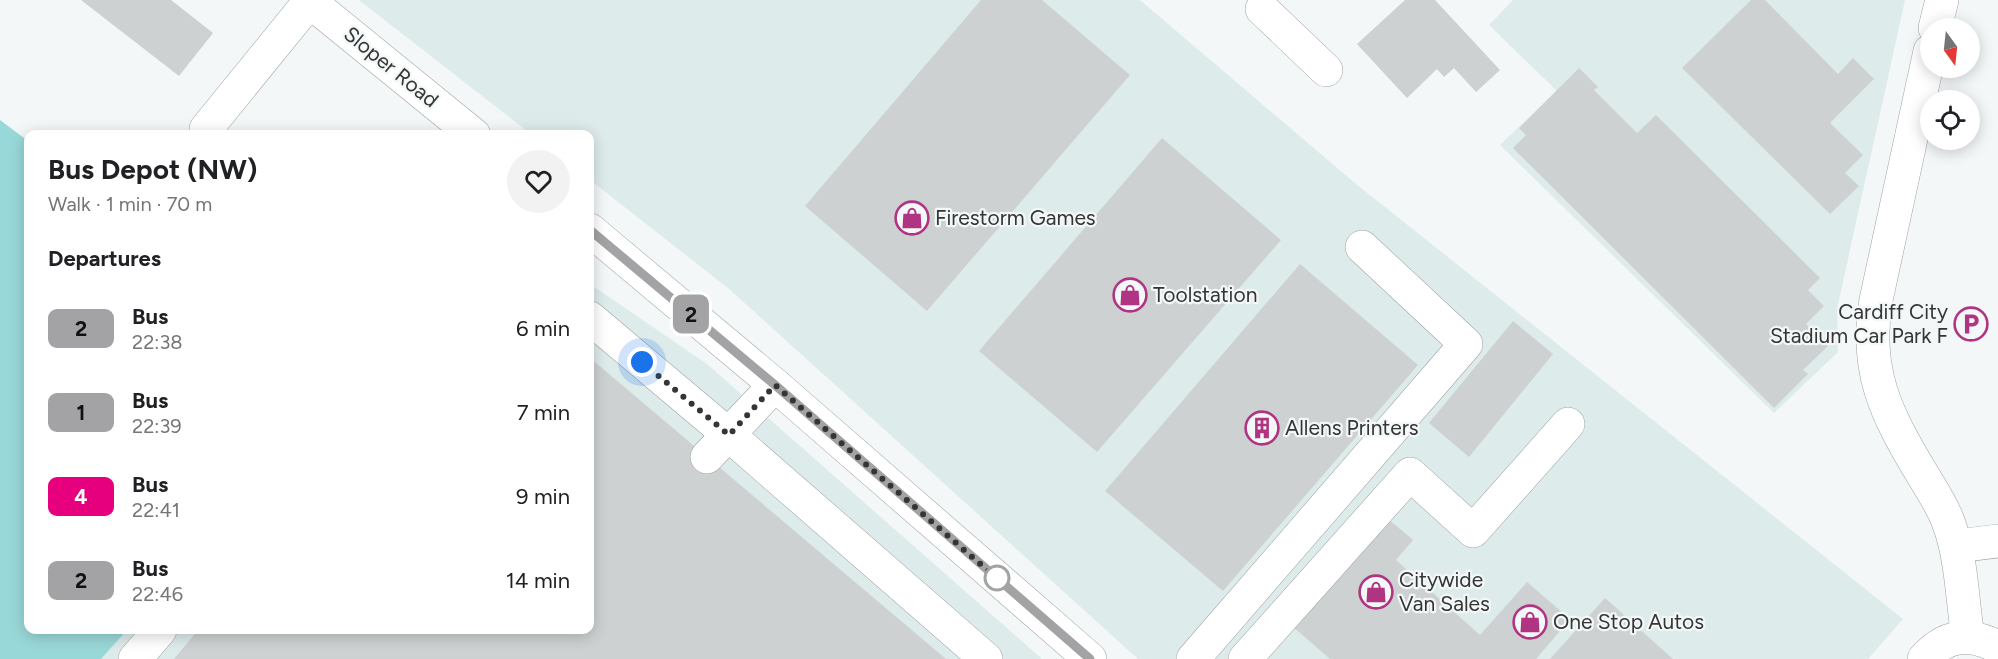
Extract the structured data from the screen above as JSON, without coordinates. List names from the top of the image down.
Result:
{
  "streets": {
    "street": ["Sloper Road"]
  },
  "places": {
    "shop": [
      "Firestorm Games",
      "Toolstation",
      "Citywide Van Sales",
      "One Stop Autos"
    ],
    "parking": ["Cardiff City Stadium Car Park F"],
    "building": ["Allens Printers"]
  },
  "lines": ["bus line 2"],
  "north": "bottom",
  "page": {
    "on_map": "2",
    "heading": [
      ["Bus Depot (NW)", "Walk · 1 min · 70 m"],
      "Departures"
    ],
    "list": [
      {
        "mark": "2",
        "name": "Bus",
        "note": "22:38",
        "value": "6 min"
      },
      {
        "mark": "1",
        "name": "Bus",
        "note": "22:39",
        "value": "7 min"
      },
      {
        "mark": "4",
        "name": "Bus",
        "note": "22:41",
        "value": "9 min"
      },
      {
        "mark": "2",
        "name": "Bus",
        "note": "22:46",
        "value": "14 min"
      }
    ]
  }
}
